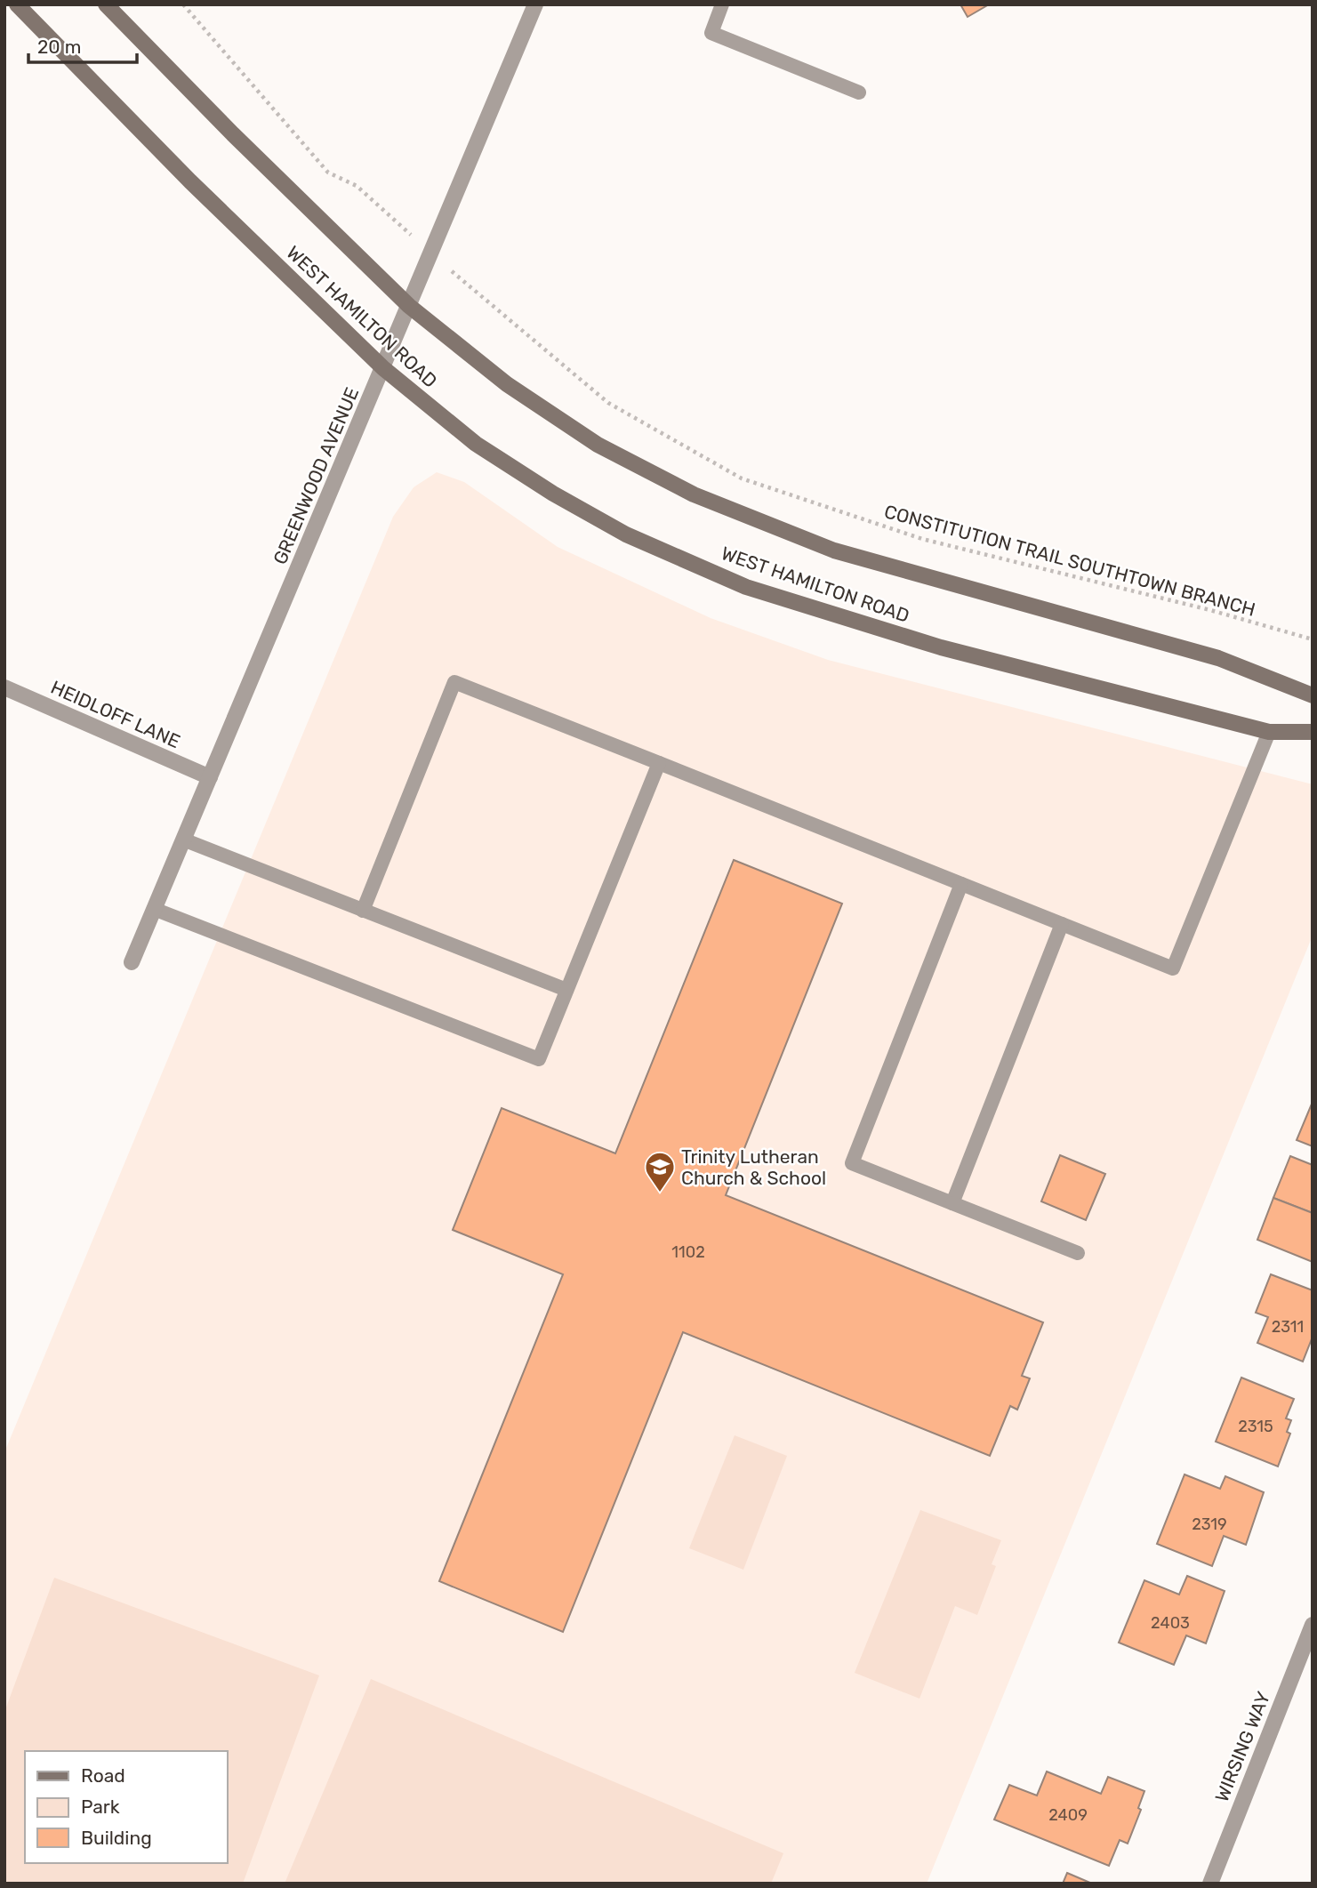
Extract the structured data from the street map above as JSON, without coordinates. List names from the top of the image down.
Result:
{
  "streets": {
    "main road": ["WEST HAMILTON ROAD"],
    "street": ["GREENWOOD AVENUE", "HEIDLOFF LANE", "WIRSING WAY"],
    "path": ["CONSTITUTION TRAIL SOUTHTOWN BRANCH"]
  },
  "crossings": [
    ["WEST HAMILTON ROAD", "GREENWOOD AVENUE"],
    ["GREENWOOD AVENUE", "CONSTITUTION TRAIL SOUTHTOWN BRANCH"],
    ["GREENWOOD AVENUE", "HEIDLOFF LANE"]
  ],
  "places": {
    "school or university": ["Trinity Lutheran Church & School"]
  },
  "house_numbers": [
    "1102",
    "2311",
    "2315",
    "2319",
    "2403",
    "2409"
  ],
  "legend": ["Road", "Park", "Building"],
  "scale_bar": "20 m"
}
